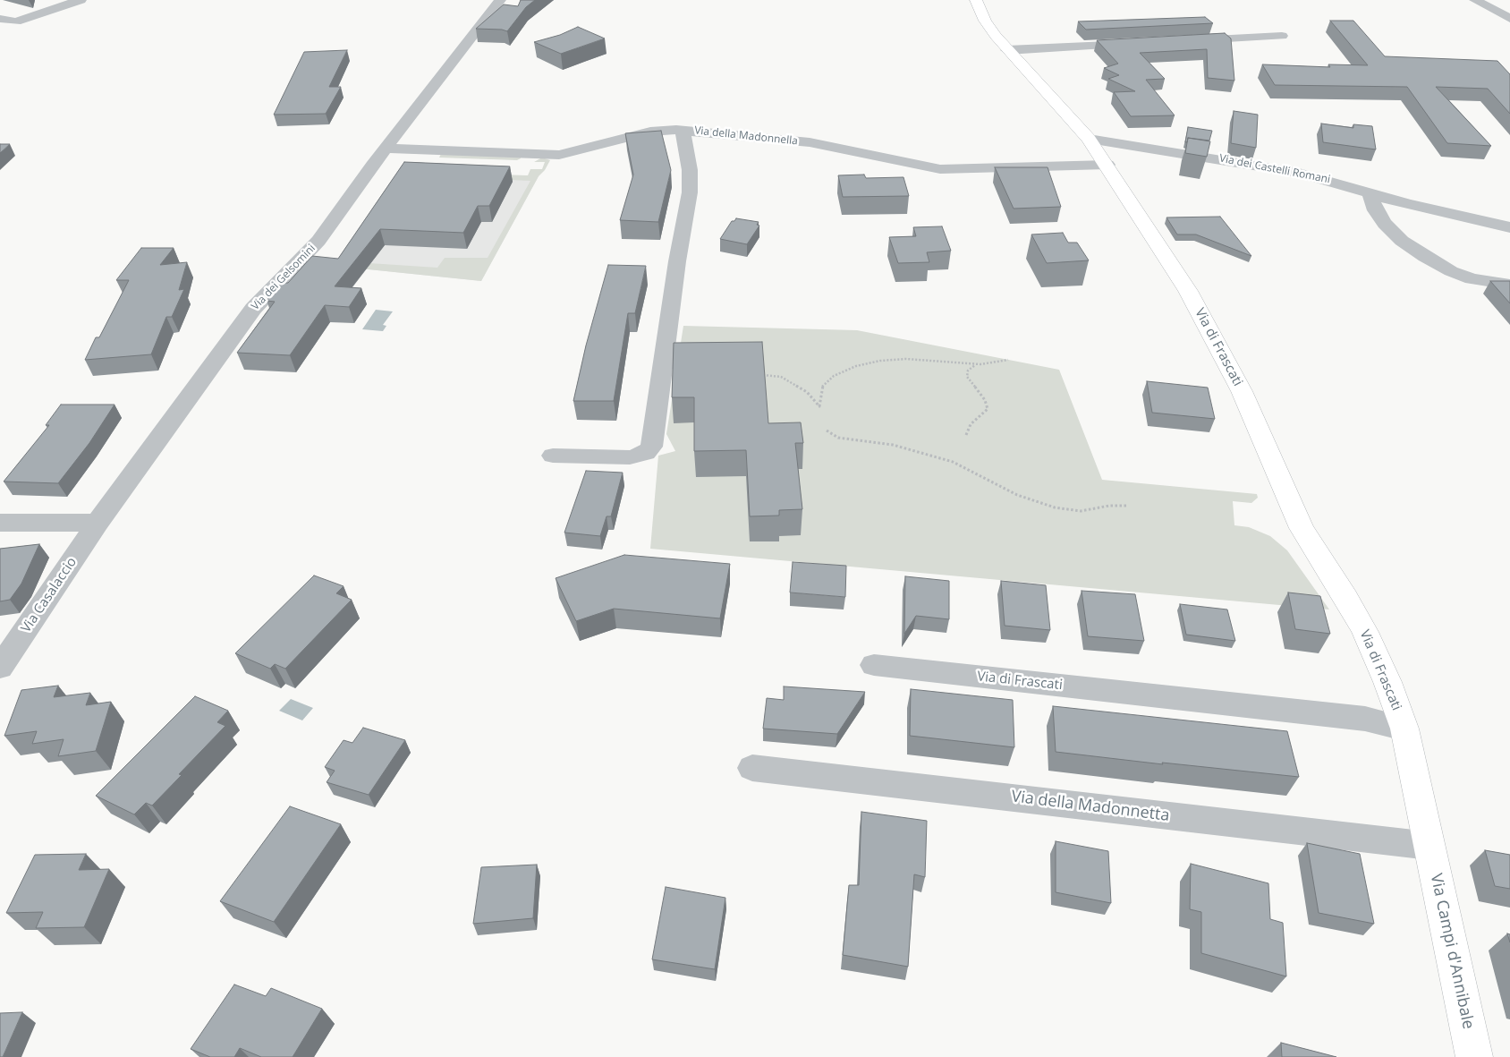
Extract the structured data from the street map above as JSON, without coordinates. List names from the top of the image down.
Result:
{
  "streets": {
    "main road": ["Via di Frascati", "Via Campi d'Annibale"],
    "street": [
      "Via della Madonnella",
      "Via dei Castelli Romani",
      "Via dei Gelsomini",
      "Via Casalaccio",
      "Via della Madonnetta"
    ]
  },
  "crossings": [
    ["Via della Madonnella", "Via dei Gelsomini"],
    ["Via della Madonnella", "Via di Frascati"],
    ["Via dei Castelli Romani", "Via di Frascati"],
    ["Via dei Gelsomini", "Via Casalaccio"],
    ["Via di Frascati", "Via della Madonnetta"],
    ["Via di Frascati", "Via Campi d'Annibale"],
    ["Via della Madonnetta", "Via Campi d'Annibale"]
  ]
}
